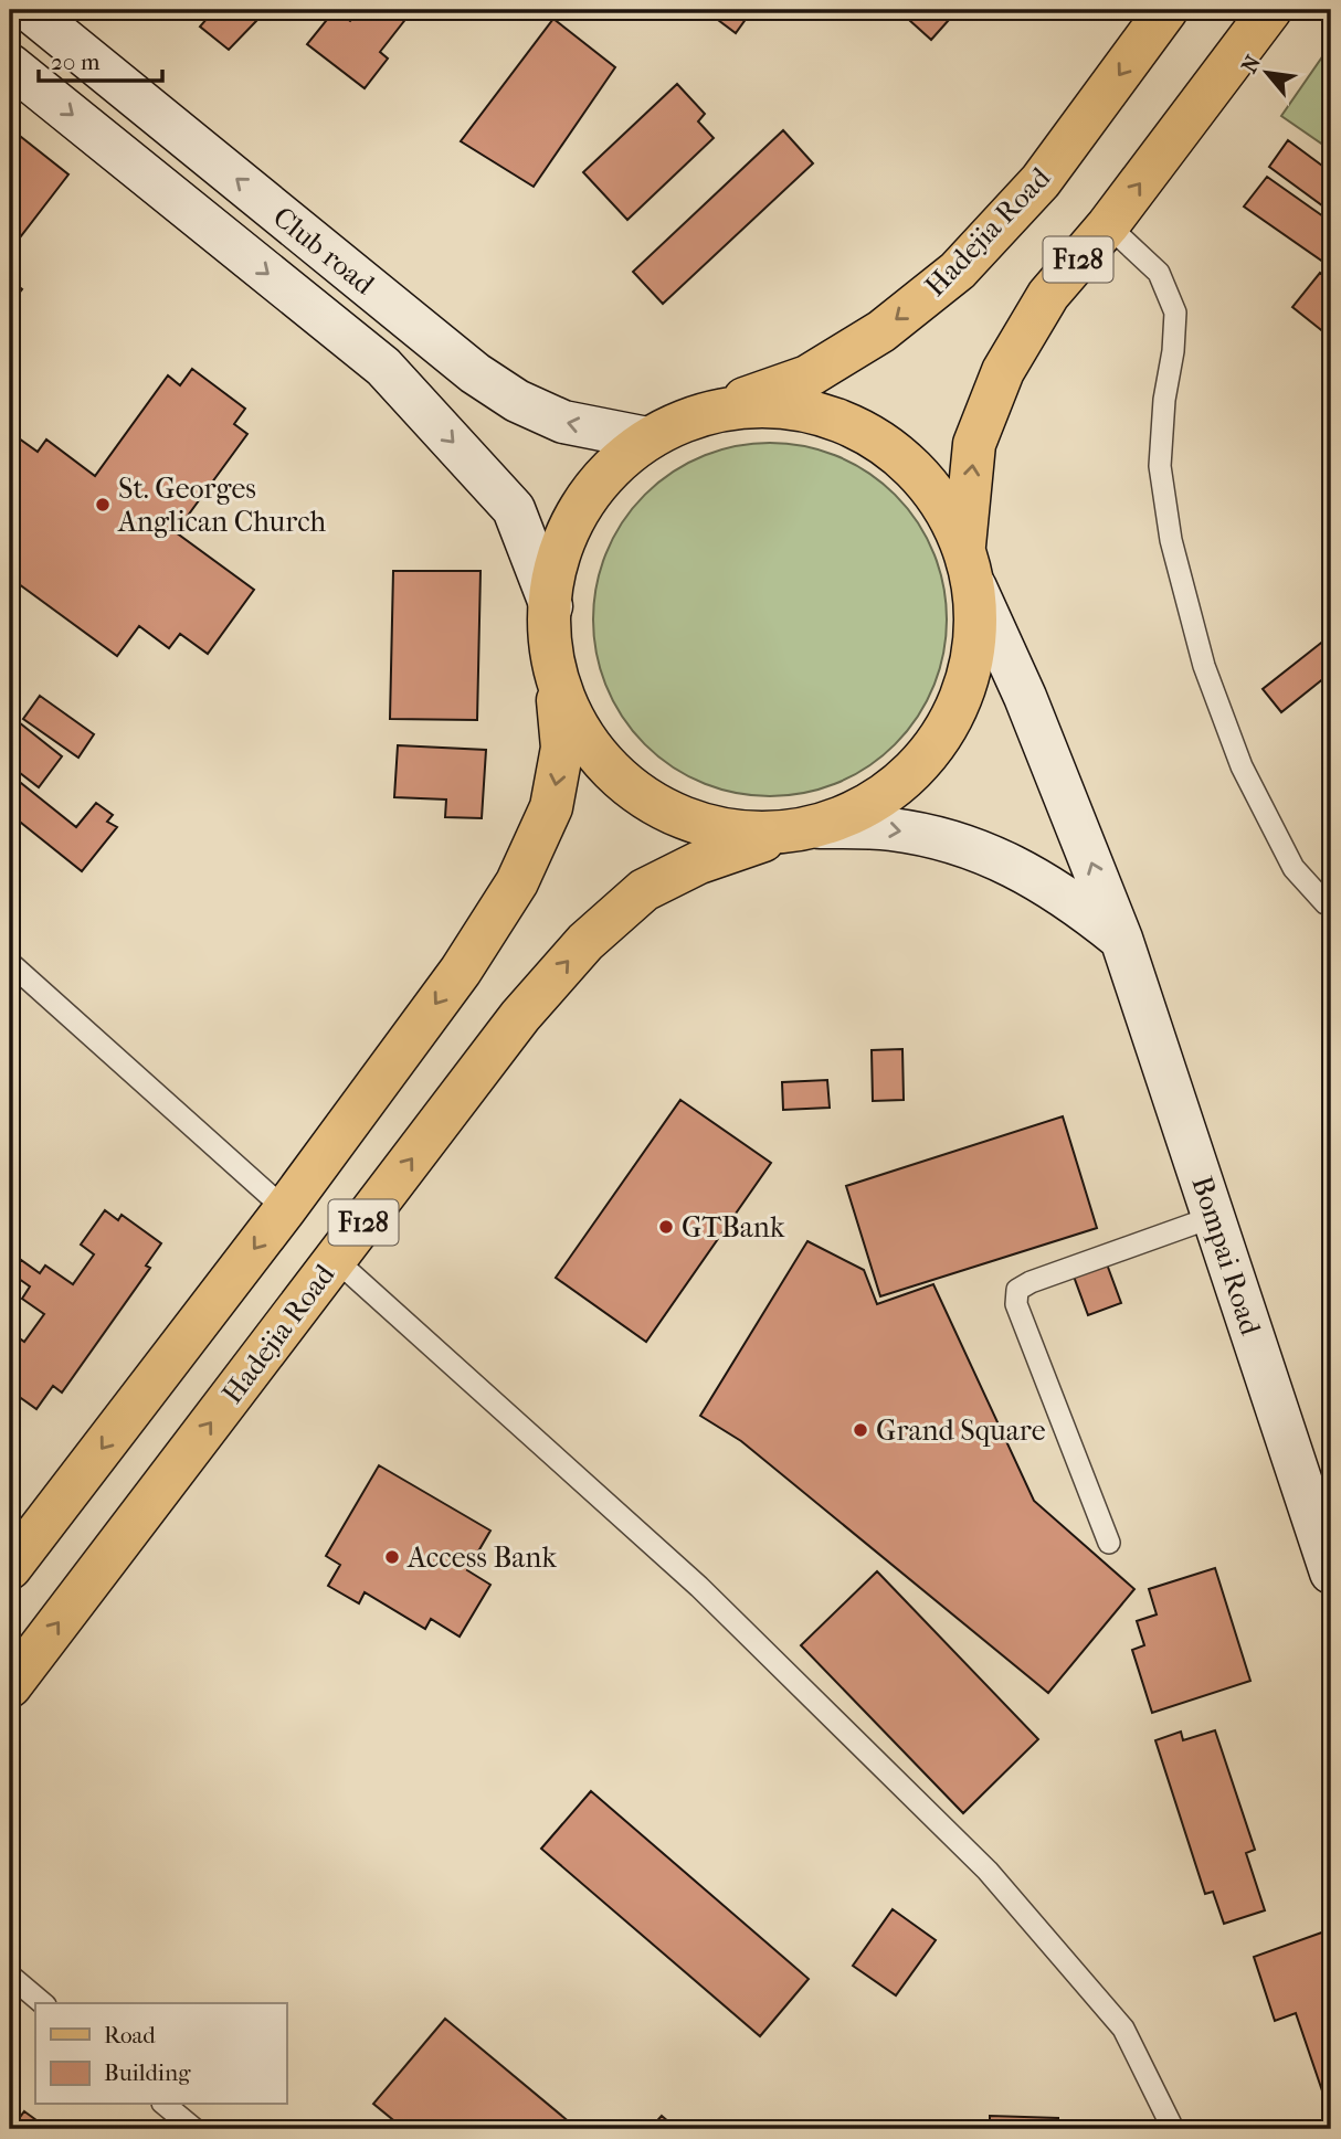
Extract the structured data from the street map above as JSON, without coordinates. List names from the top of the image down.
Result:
{
  "streets": {
    "main road": [
      "Hadejia Road",
      "Club road",
      "F128",
      "Bompai Road"
    ]
  },
  "crossings": [
    ["Hadejia Road", "F128"],
    ["Club road", "F128"],
    ["F128", "Bompai Road"]
  ],
  "one_way": ["Bompai Road"],
  "places": [
    "St. Georges Anglican Church",
    "GTBank",
    "Grand Square",
    "Access Bank"
  ],
  "legend": ["Road", "Building"],
  "scale_bar": "20 m",
  "north": "top left"
}
